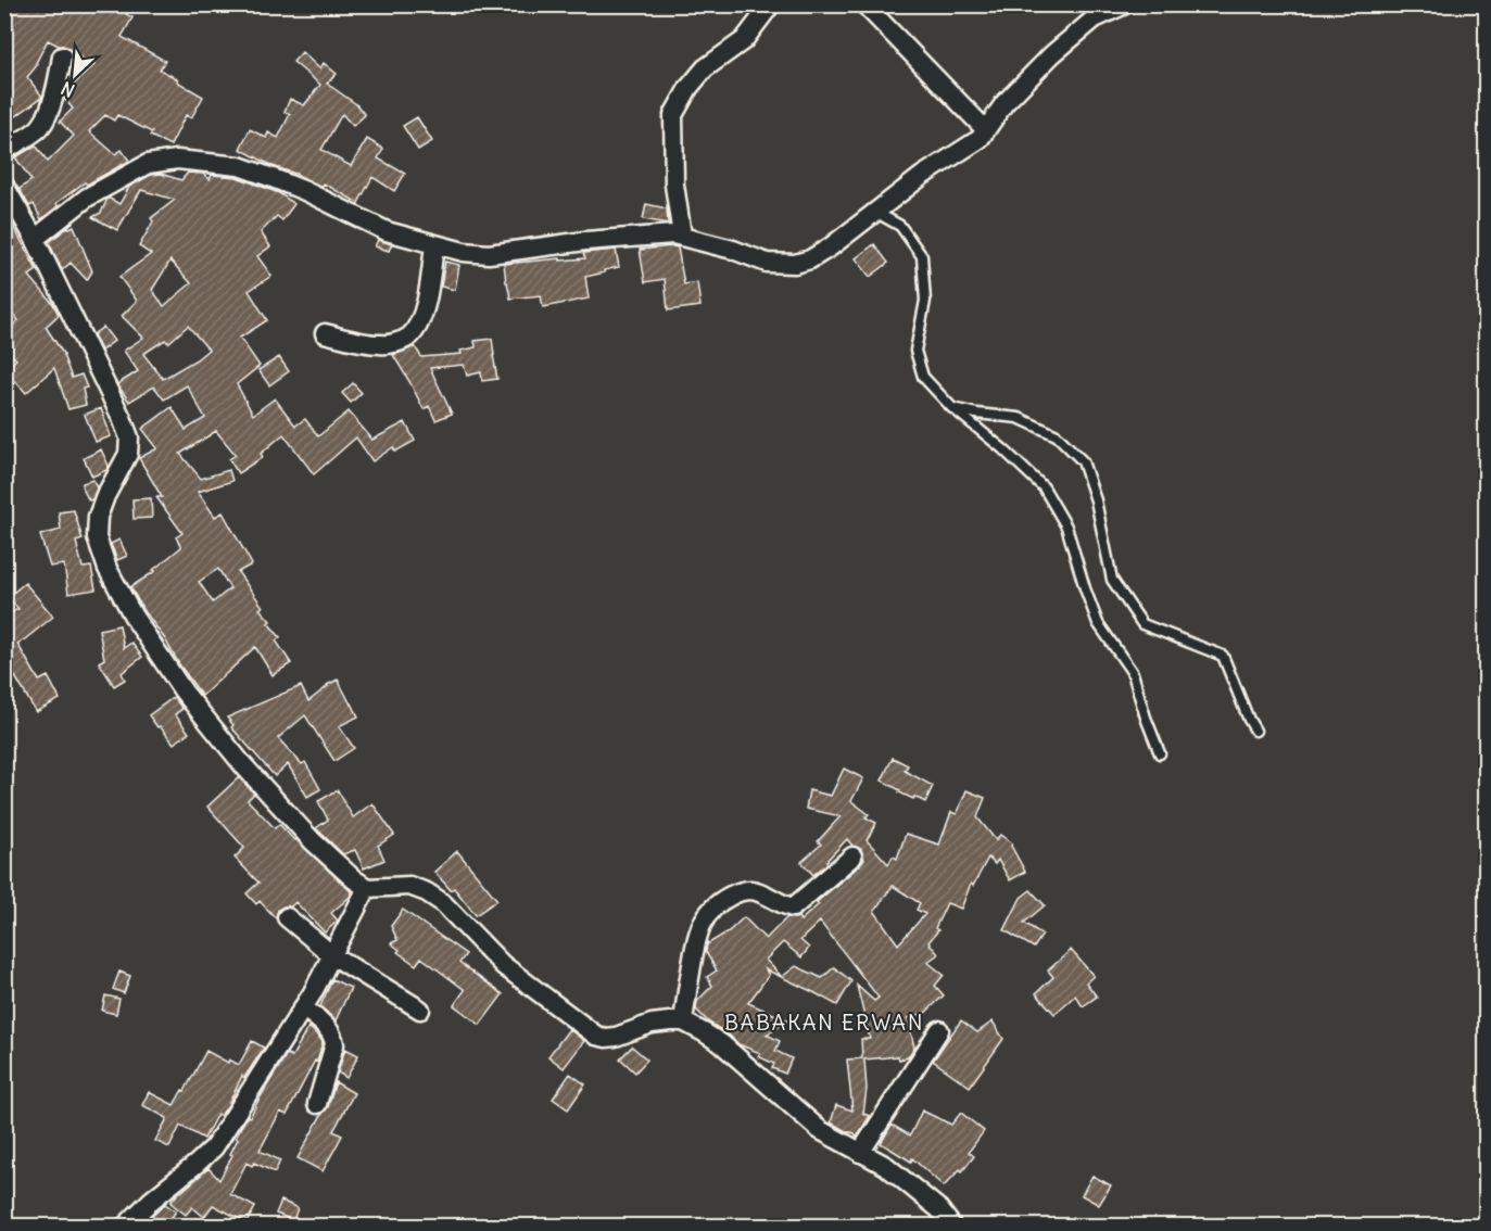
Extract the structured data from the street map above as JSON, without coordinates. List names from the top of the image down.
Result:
{
  "districts": ["BABAKAN ERWAN"],
  "north": "bottom left"
}
